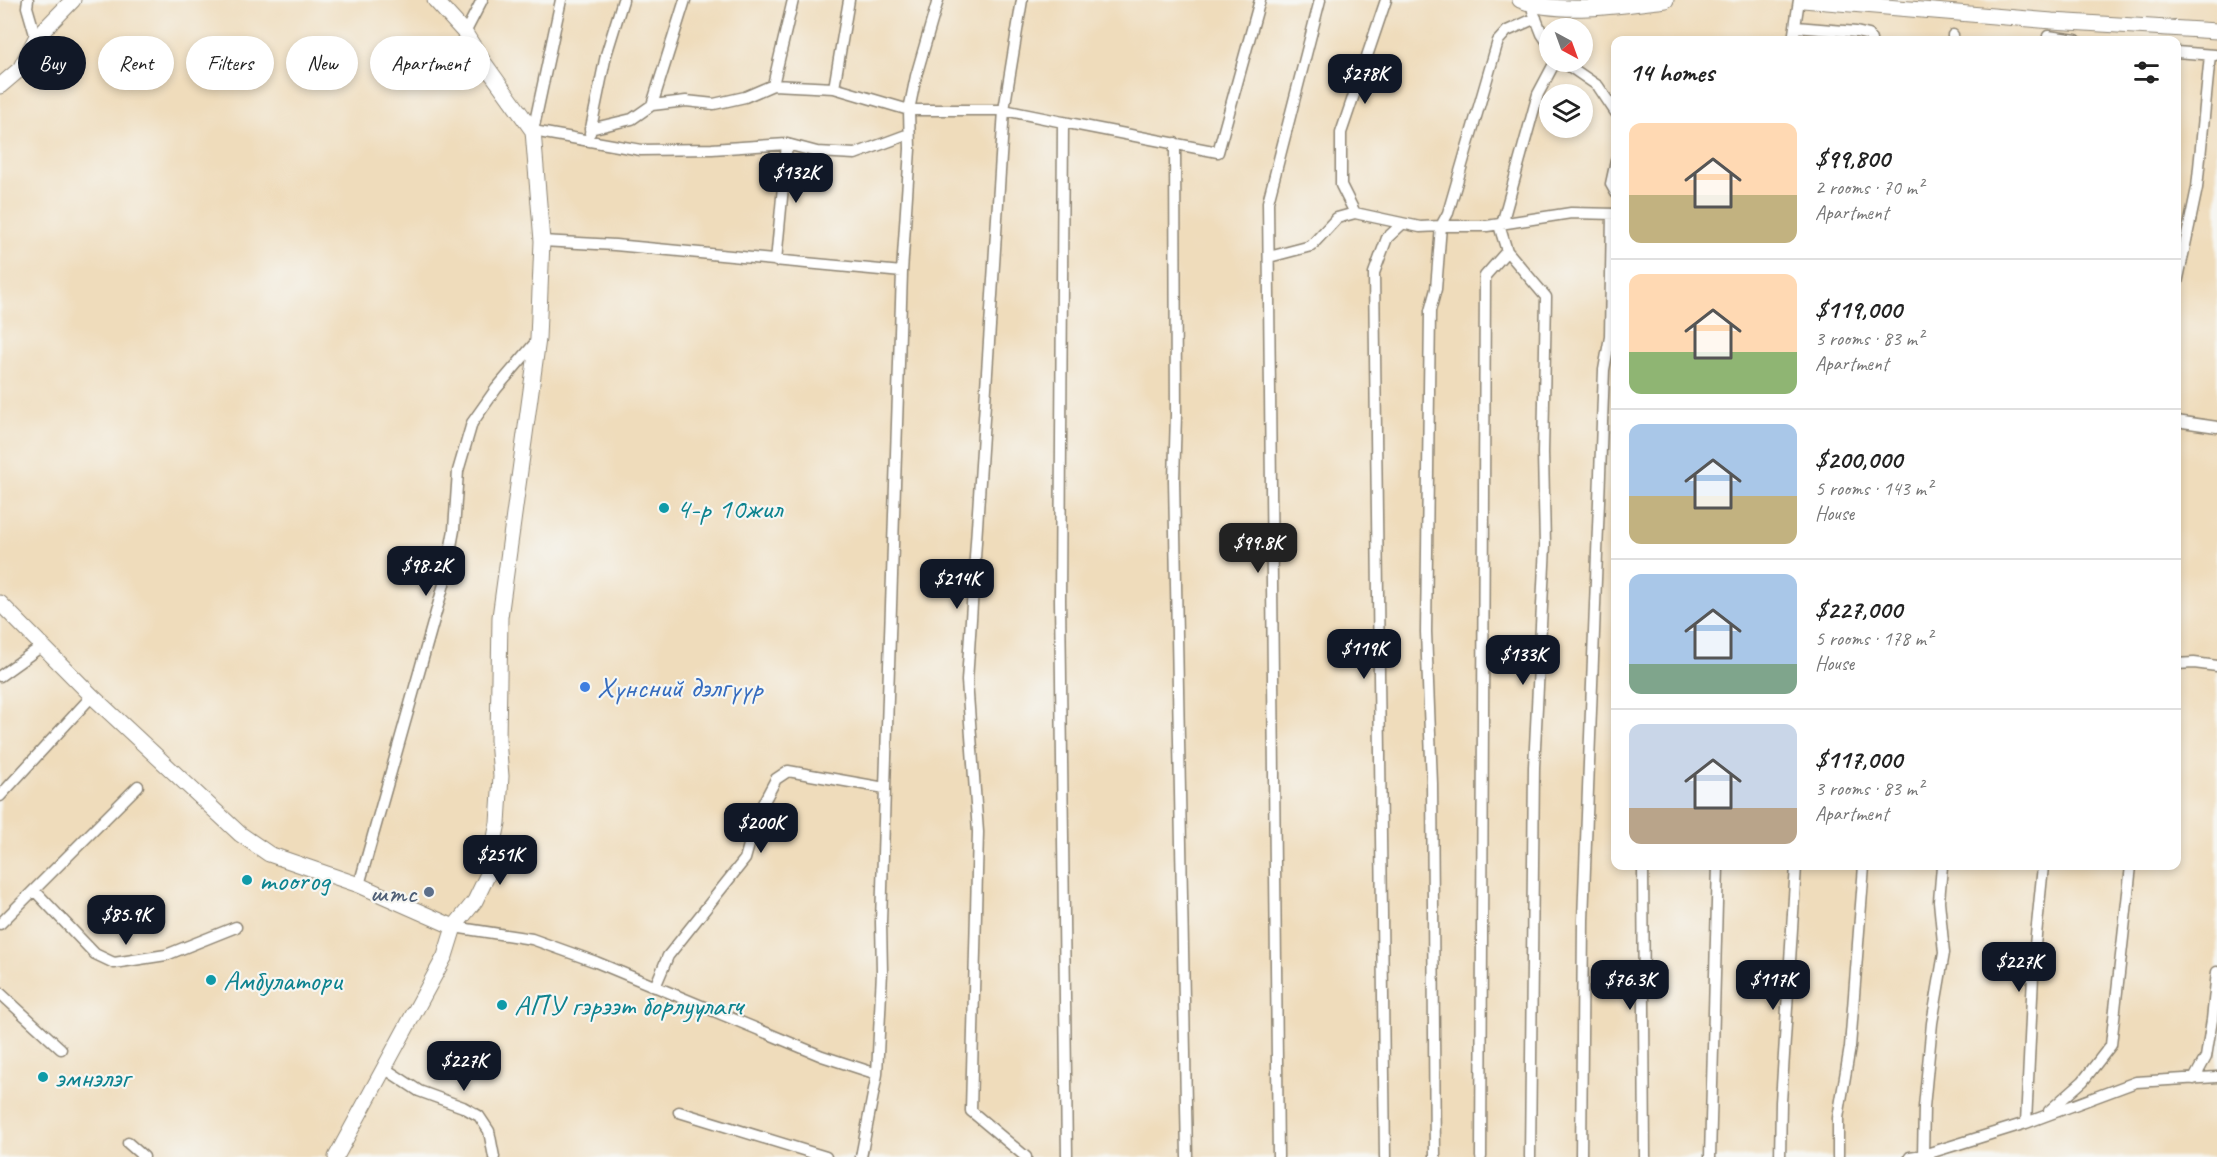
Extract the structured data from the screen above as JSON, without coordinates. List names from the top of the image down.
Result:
{
  "places": [
    "4-р 10жил",
    "Хүнсний дэлгүүр",
    "moorog",
    "штс",
    "Амбулатори",
    "АПУ гэрээт борлуулагч",
    "эмнэлэг"
  ],
  "north": "bottom right",
  "page": {
    "chip": [
      "Buy",
      "Rent",
      "Filters",
      "New",
      "Apartment"
    ],
    "heading": "14 homes",
    "price": [
      "$278K",
      "$132K",
      "$99.8K",
      "$98.2K",
      "$214K",
      "$119K",
      "$133K",
      "$200K",
      "$251K",
      "$85.9K",
      "$227K",
      "$76.3K",
      "$117K",
      "$227K"
    ],
    "list": [
      {
        "name": "$99,800",
        "note": "2 rooms · 70 m² · Apartment"
      },
      {
        "name": "$119,000",
        "note": "3 rooms · 83 m² · Apartment"
      },
      {
        "name": "$200,000",
        "note": "5 rooms · 143 m² · House"
      },
      {
        "name": "$227,000",
        "note": "5 rooms · 178 m² · House"
      },
      {
        "name": "$117,000",
        "note": "3 rooms · 83 m² · Apartment"
      }
    ]
  }
}
